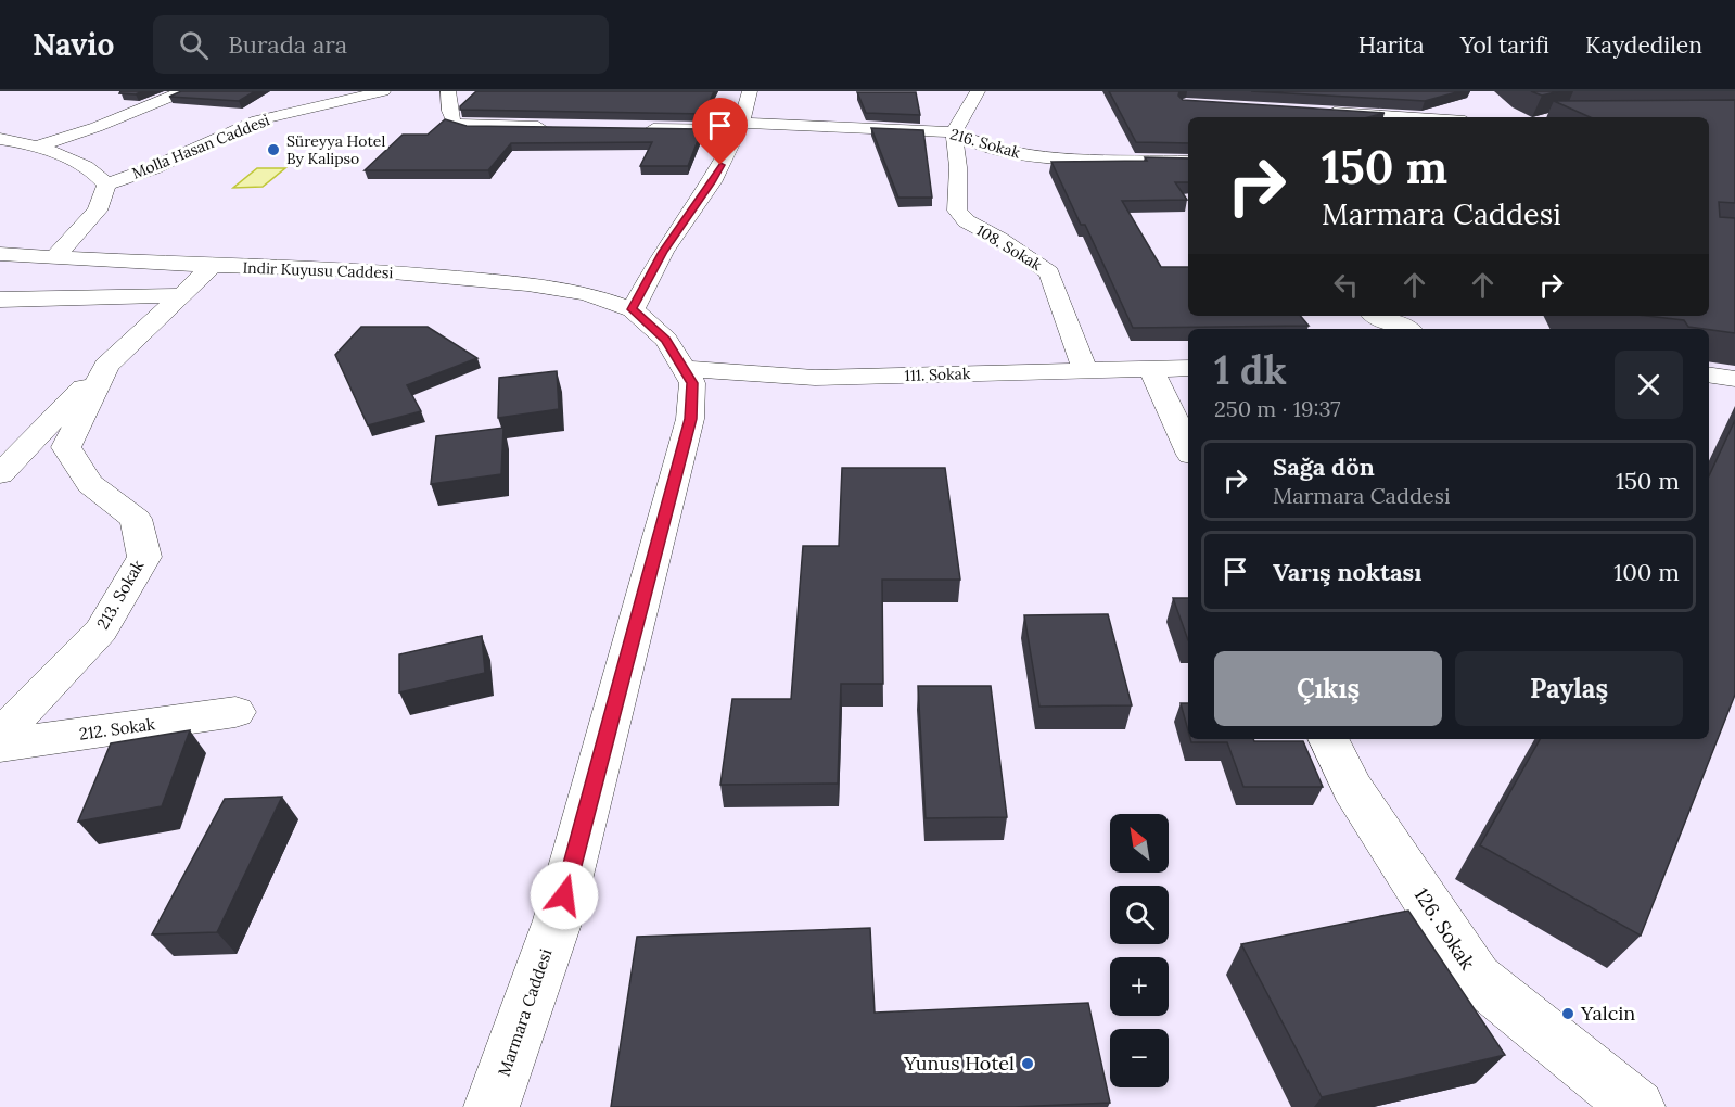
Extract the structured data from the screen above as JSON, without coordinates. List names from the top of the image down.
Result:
{
  "streets": {
    "street": [
      "216. Sokak",
      "Molla Hasan Caddesi",
      "108. Sokak",
      "Indir Kuyusu Caddesi",
      "111. Sokak",
      "213. Sokak",
      "212. Sokak",
      "126. Sokak",
      "Marmara Caddesi"
    ]
  },
  "crossings": [
    ["216. Sokak", "108. Sokak"],
    ["108. Sokak", "111. Sokak"],
    ["Indir Kuyusu Caddesi", "213. Sokak"],
    ["Indir Kuyusu Caddesi", "Marmara Caddesi"],
    ["111. Sokak", "Marmara Caddesi"]
  ],
  "places": ["Süreyya Hotel By Kalipso", "Yalcin", "Yunus Hotel"],
  "north": "top left",
  "page": {
    "header": "Navio",
    "search": "Burada ara",
    "nav": ["Harita", "Yol tarifi", "Kaydedilen"],
    "turn": ["150 m", "Marmara Caddesi"],
    "heading": ["1 dk", "250 m · 19:37"],
    "list": [
      {
        "name": "Sağa dön",
        "note": "Marmara Caddesi",
        "value": "150 m"
      },
      {
        "name": "Varış noktası",
        "value": "100 m"
      }
    ],
    "buttons": ["Çıkış", "Paylaş"],
    "map_buttons": ["+", "−"]
  }
}
